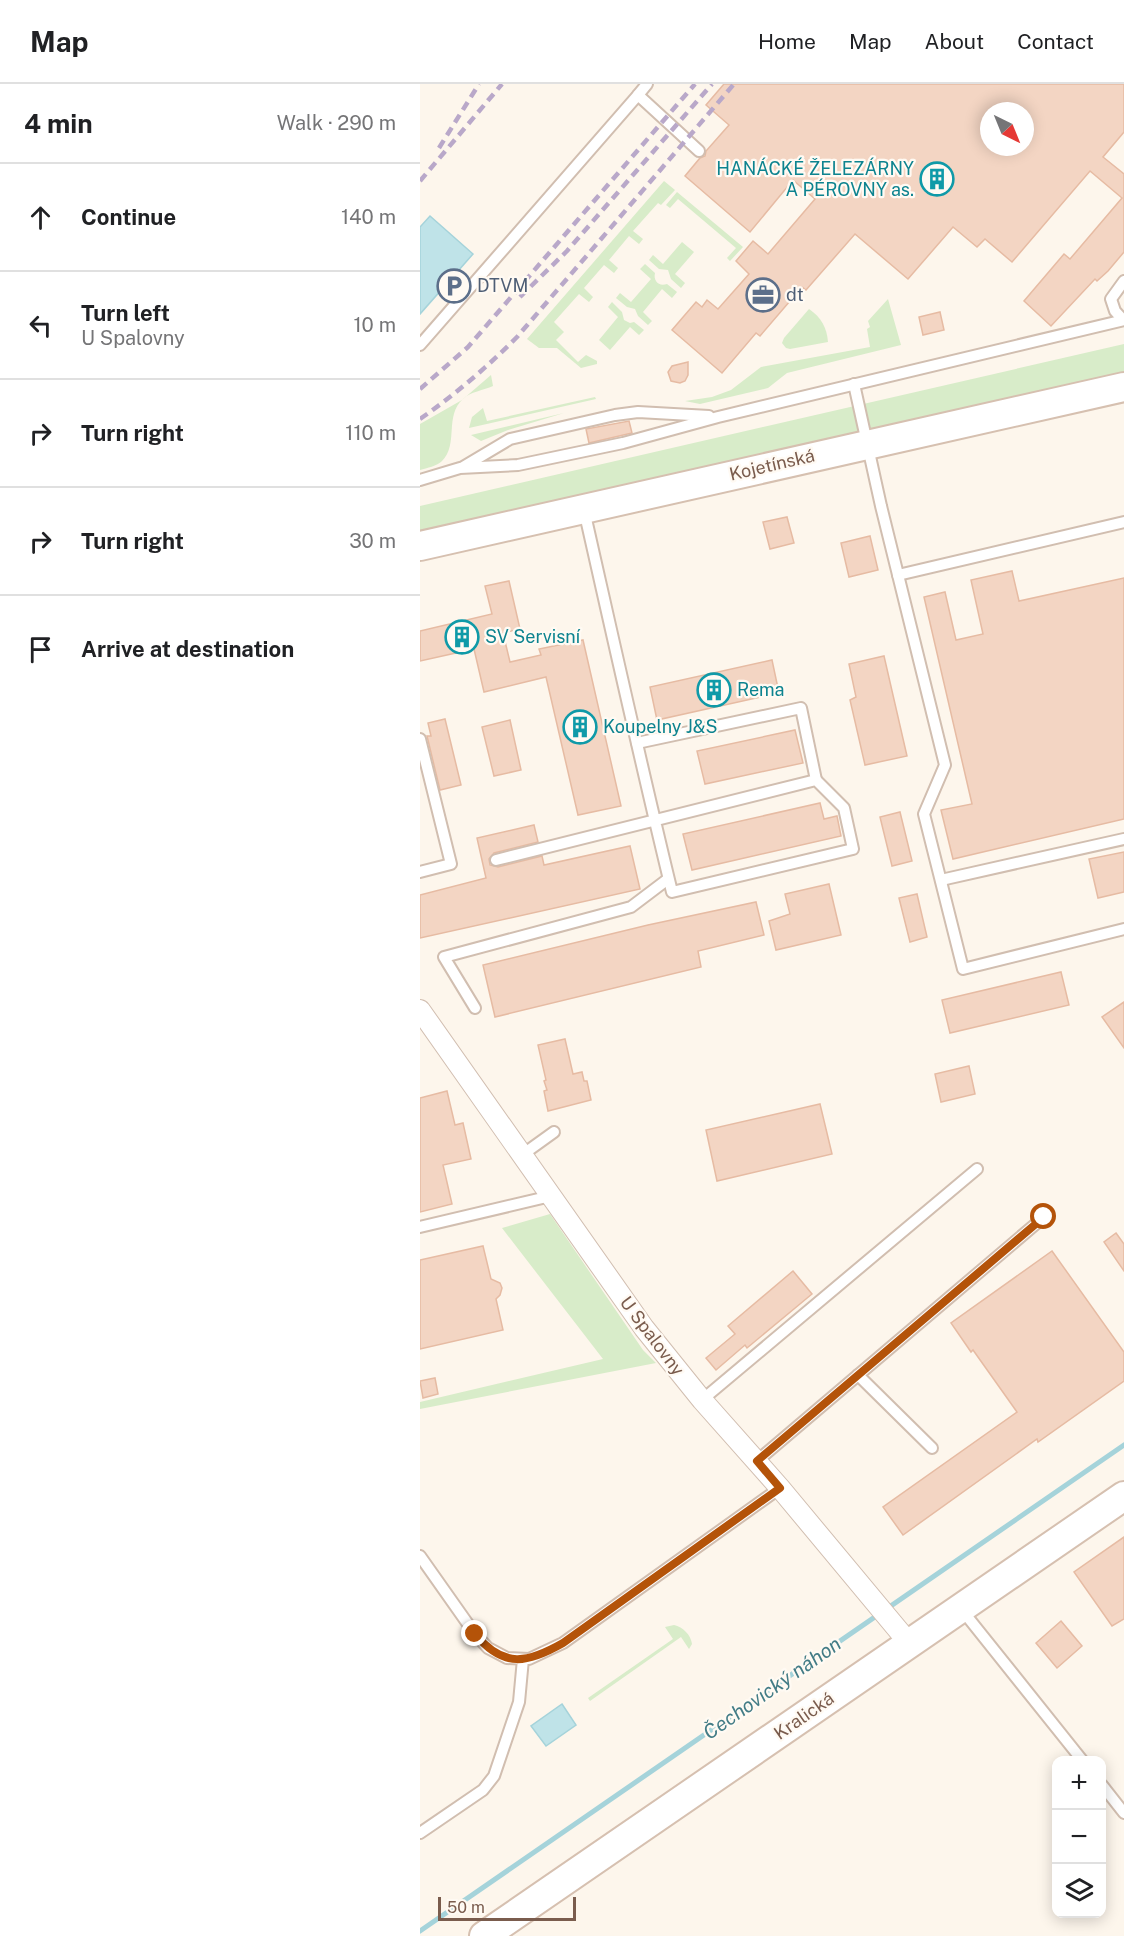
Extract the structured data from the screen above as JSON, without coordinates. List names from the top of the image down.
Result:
{
  "streets": {
    "main road": ["Kojetínská", "Kralická"],
    "street": ["U Spalovny"]
  },
  "crossings": [
    ["U Spalovny", "Kralická"]
  ],
  "water": ["Čechovický náhon"],
  "places": {
    "building": [
      "HANÁCKÉ ŽELEZÁRNY A PÉROVNY as.",
      "SV Servisní",
      "Rema",
      "Koupelny J&S"
    ],
    "parking": ["DTVM"],
    "office": ["dt"]
  },
  "scale_bar": "50 m",
  "north": "bottom right",
  "page": {
    "header": "Map",
    "nav": [
      "Home",
      "Map",
      "About",
      "Contact"
    ],
    "heading": ["4 min", "Walk · 290 m"],
    "list": [
      ["Continue", "140 m"],
      ["Turn left", "U Spalovny", "10 m"],
      ["Turn right", "110 m"],
      ["Turn right", "30 m"],
      "Arrive at destination"
    ],
    "map_buttons": ["+", "−"],
    "scale": "50 m"
  }
}
